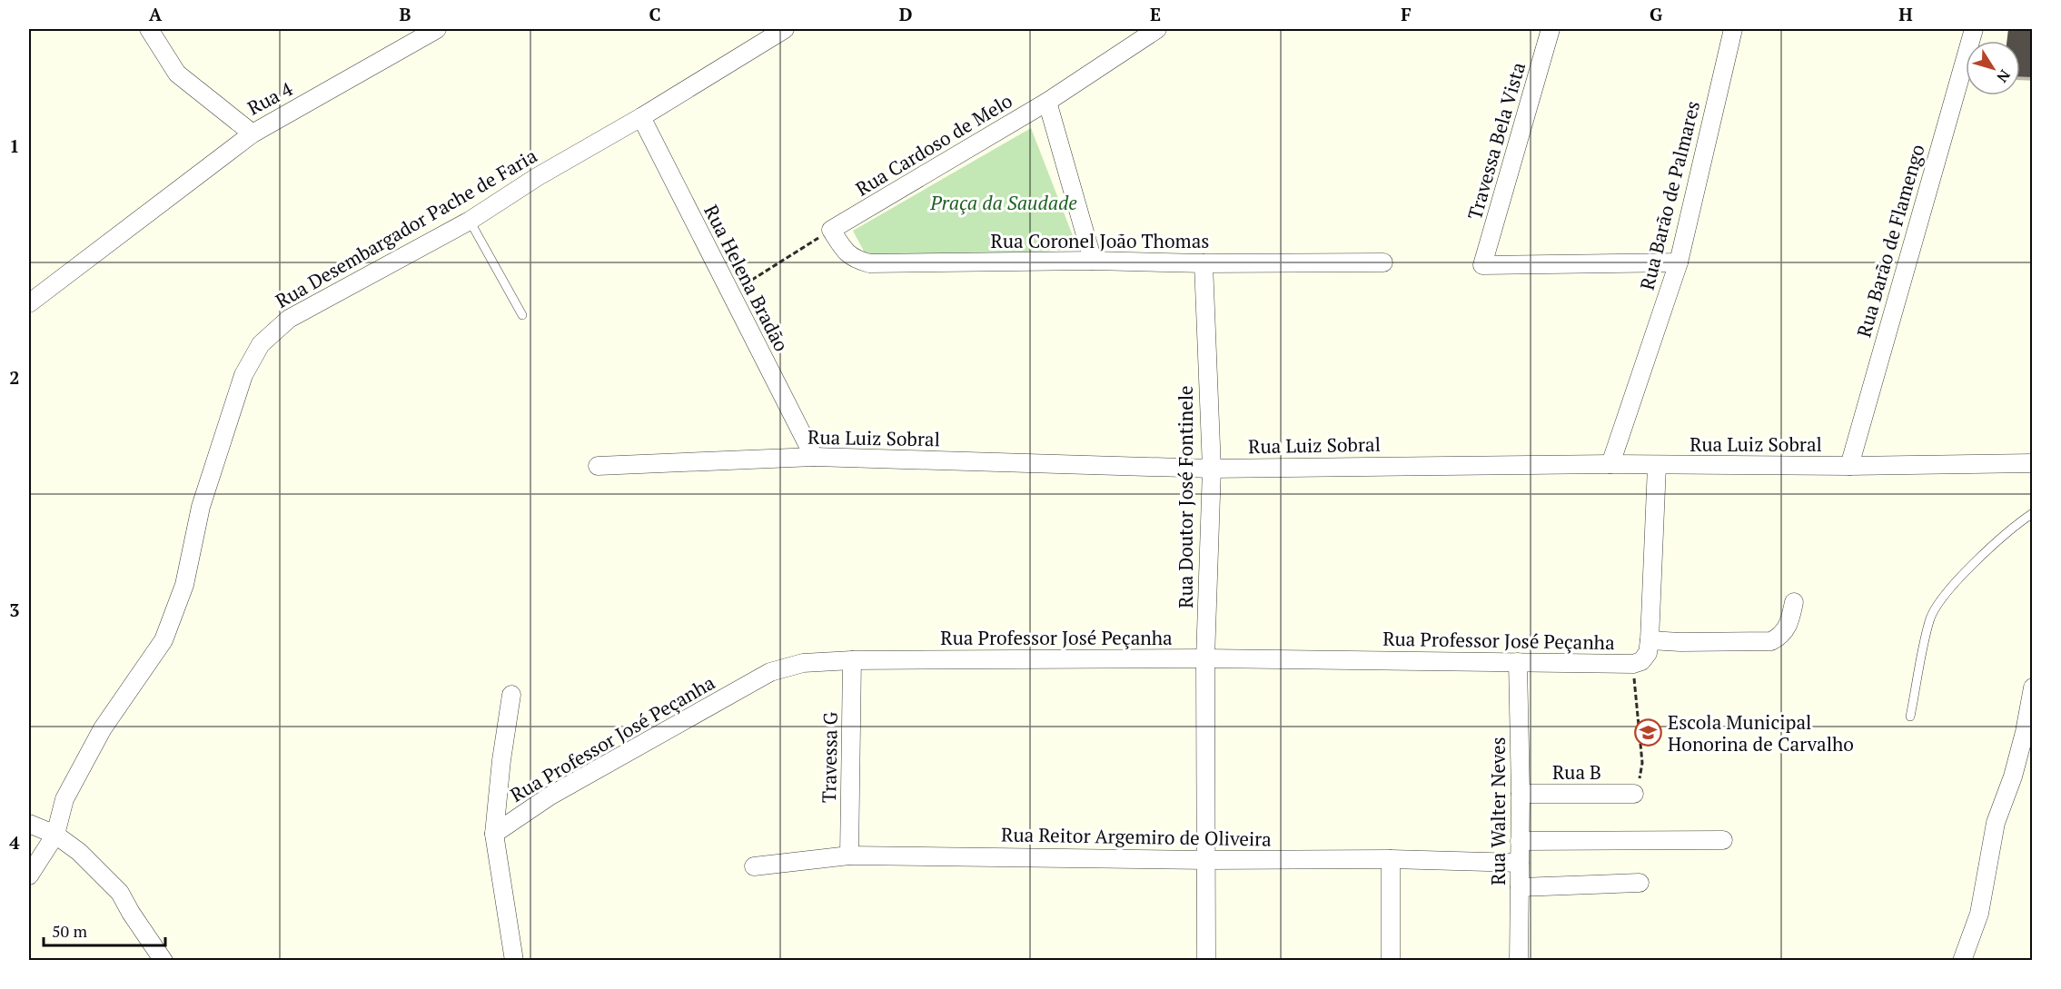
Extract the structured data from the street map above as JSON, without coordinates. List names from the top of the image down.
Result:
{
  "streets": {
    "street": [
      "Rua 4",
      "Travessa Bela Vista",
      "Rua Cardoso de Melo",
      "Rua Barão de Palmares",
      "Rua Desembargador Pache de Faria",
      "Rua Coronel João Thomas",
      "Rua Barão de Flamengo",
      "Rua Helena Bradão",
      "Rua Luiz Sobral",
      "Rua Doutor José Fontinele",
      "Rua Professor José Peçanha",
      "Travessa G",
      "Rua B",
      "Rua Walter Neves",
      "Rua Reitor Argemiro de Oliveira"
    ]
  },
  "crossings": [
    ["Travessa Bela Vista", "Rua Barão de Palmares"],
    ["Rua Cardoso de Melo", "Rua Coronel João Thomas"],
    ["Rua Barão de Palmares", "Rua Luiz Sobral"],
    ["Rua Desembargador Pache de Faria", "Rua Helena Bradão"],
    ["Rua Coronel João Thomas", "Rua Doutor José Fontinele"],
    ["Rua Barão de Flamengo", "Rua Luiz Sobral"],
    ["Rua Helena Bradão", "Rua Luiz Sobral"],
    ["Rua Luiz Sobral", "Rua Doutor José Fontinele"],
    ["Rua Doutor José Fontinele", "Rua Professor José Peçanha"],
    ["Rua Doutor José Fontinele", "Rua Reitor Argemiro de Oliveira"],
    ["Rua Professor José Peçanha", "Travessa G"],
    ["Rua Professor José Peçanha", "Rua Walter Neves"],
    ["Travessa G", "Rua Reitor Argemiro de Oliveira"],
    ["Rua B", "Rua Walter Neves"],
    ["Rua Walter Neves", "Rua Reitor Argemiro de Oliveira"]
  ],
  "parks": ["Praça da Saudade"],
  "places": {
    "school or university": ["Escola Municipal Honorina de Carvalho"]
  },
  "scale_bar": "50 m",
  "north": "bottom right",
  "grid": {
    "columns": [
      "A",
      "B",
      "C",
      "D",
      "E",
      "F",
      "G",
      "H"
    ],
    "rows": [
      "1",
      "2",
      "3",
      "4"
    ]
  }
}
